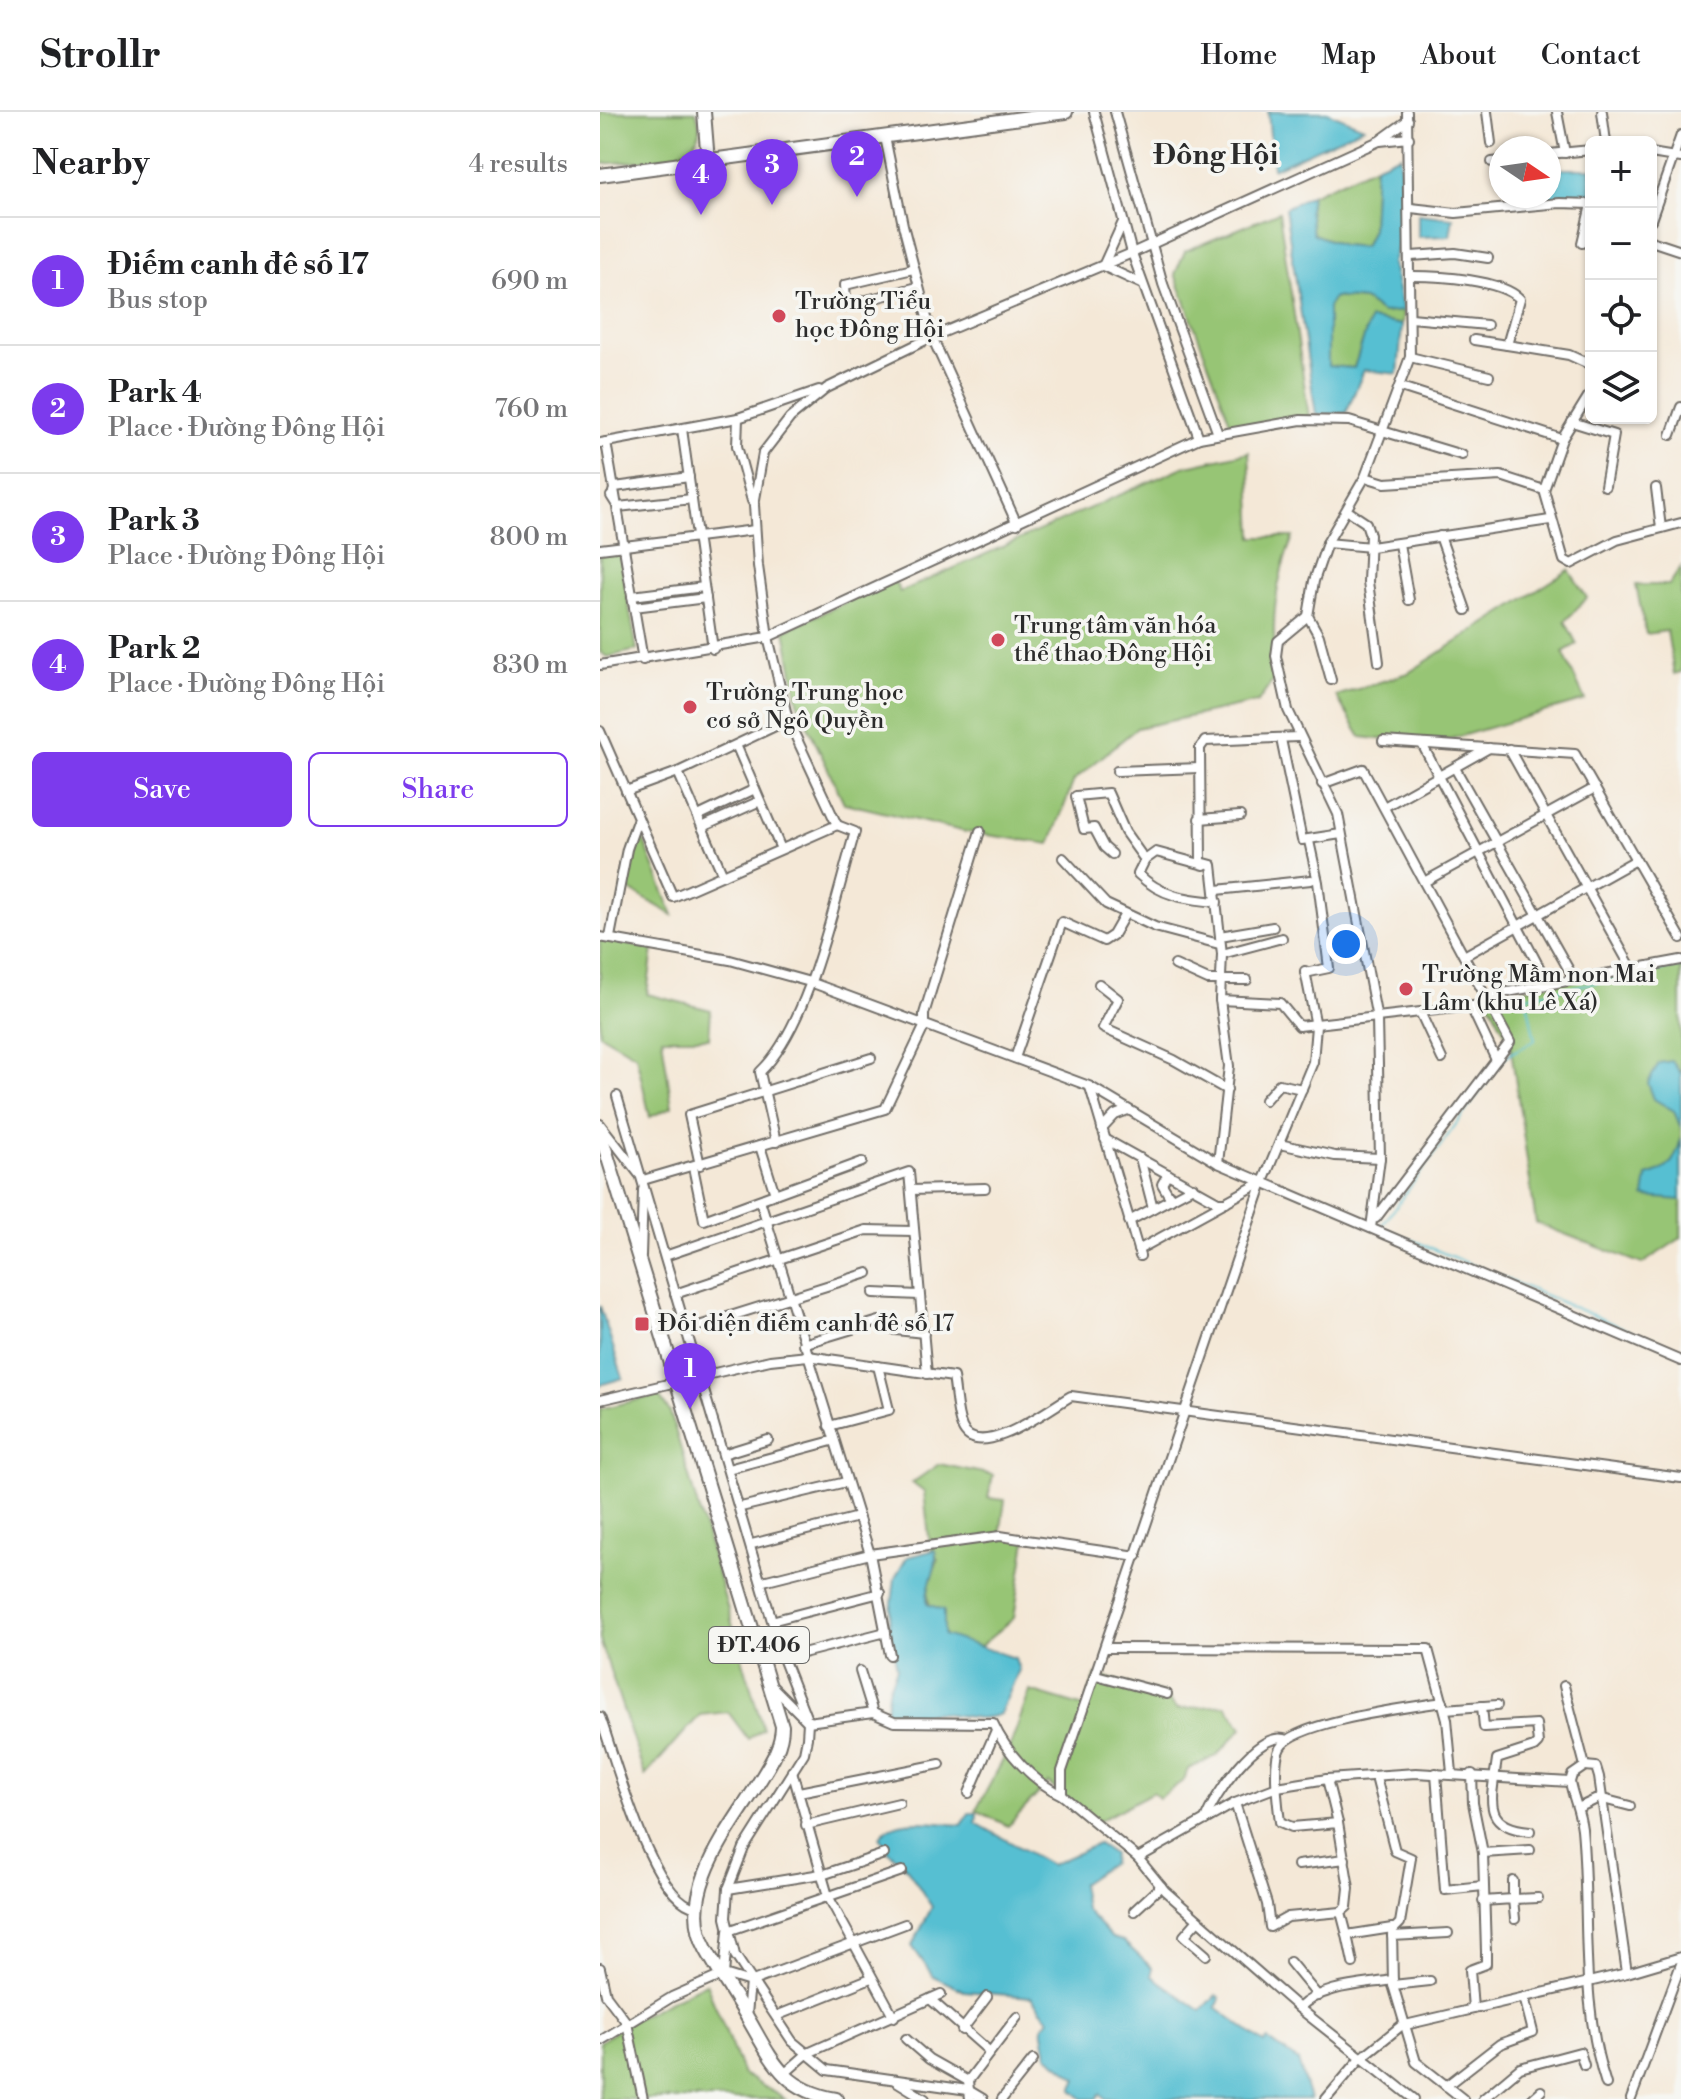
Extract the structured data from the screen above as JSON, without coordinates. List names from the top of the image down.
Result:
{
  "streets": {
    "main road": ["ĐT.406"]
  },
  "districts": ["Đông Hội"],
  "places": {
    "other": [
      "Trường Tiểu học Đông Hội",
      "Trung tâm văn hóa thể thao Đông Hội",
      "Trường Trung học cơ sở Ngô Quyền",
      "Trường Mầm non Mai Lâm (khu Lê Xá)"
    ],
    "transit": ["Đối diện điếm canh đê số 17"]
  },
  "north": "right",
  "page": {
    "header": "Strollr",
    "nav": [
      "Home",
      "Map",
      "About",
      "Contact"
    ],
    "heading": ["Nearby", "4 results"],
    "pins": [
      "2",
      "3",
      "4",
      "1"
    ],
    "map_buttons": ["+", "−"],
    "list": [
      {
        "mark": "1",
        "name": "Điếm canh đê số 17",
        "note": "Bus stop",
        "value": "690 m"
      },
      {
        "mark": "2",
        "name": "Park 4",
        "note": "Place · Đường Đông Hội",
        "value": "760 m"
      },
      {
        "mark": "3",
        "name": "Park 3",
        "note": "Place · Đường Đông Hội",
        "value": "800 m"
      },
      {
        "mark": "4",
        "name": "Park 2",
        "note": "Place · Đường Đông Hội",
        "value": "830 m"
      }
    ],
    "buttons": ["Save", "Share"]
  }
}
